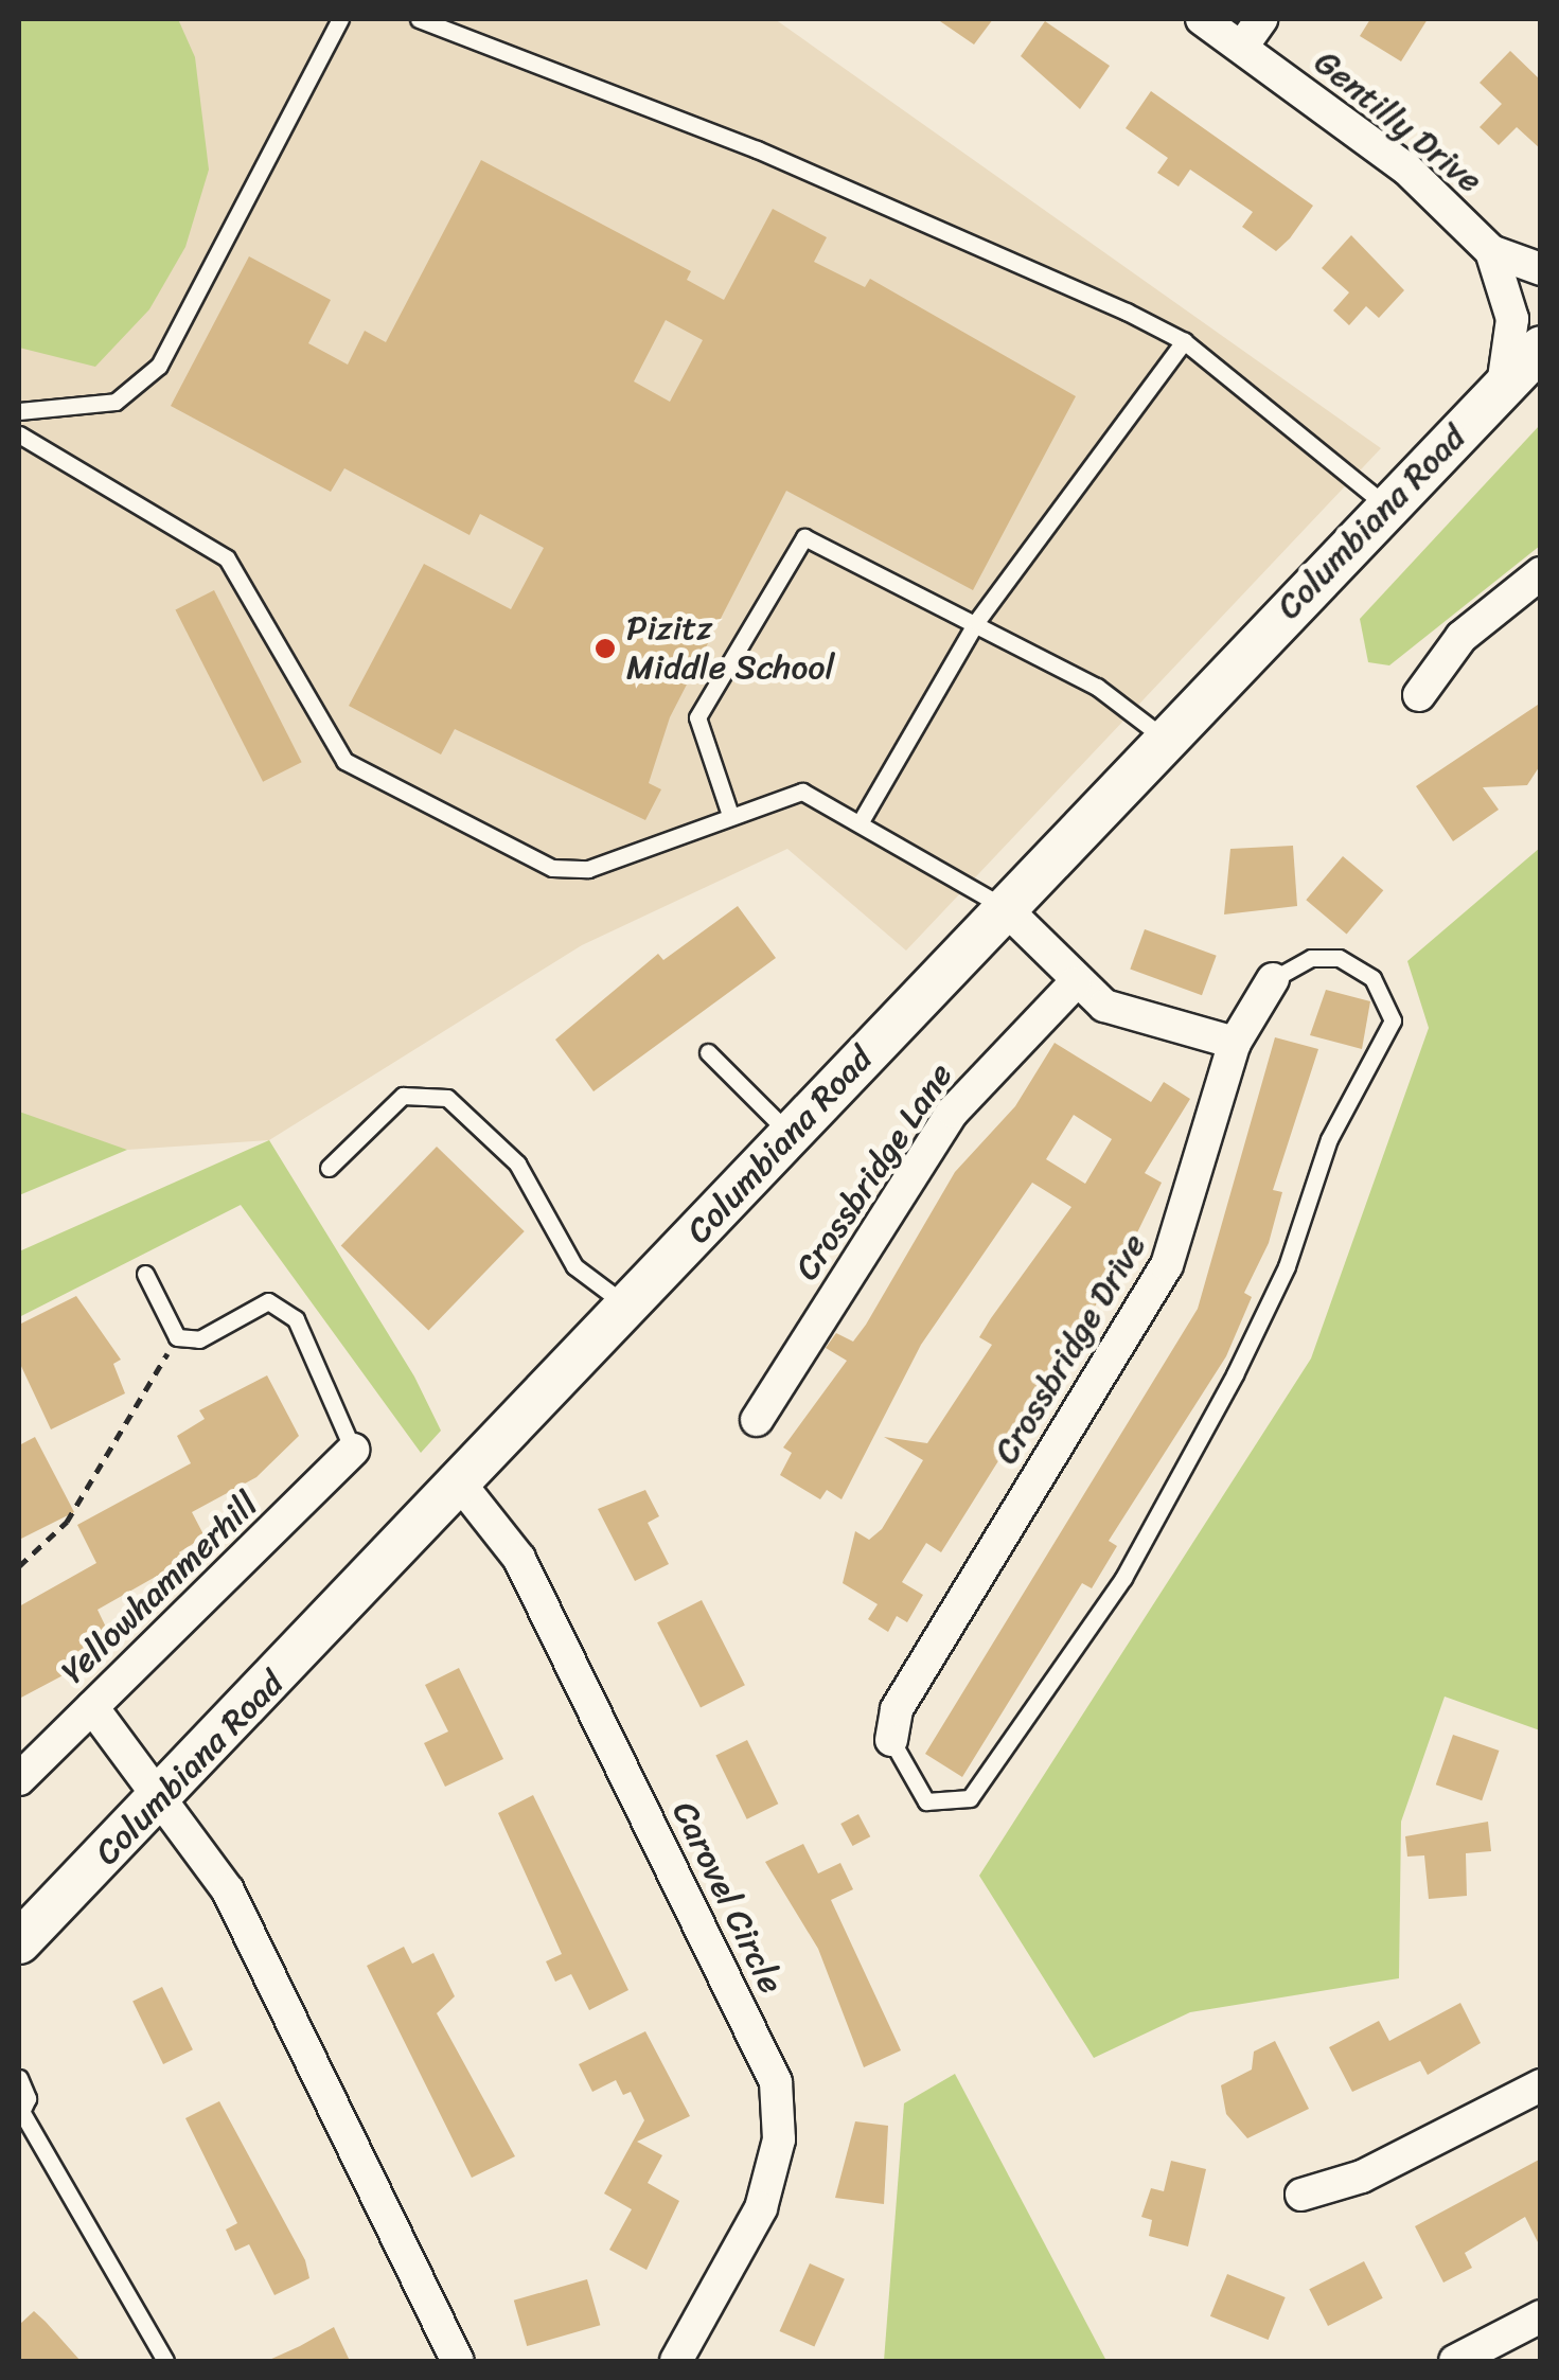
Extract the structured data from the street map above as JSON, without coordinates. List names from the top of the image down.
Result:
{
  "streets": {
    "main road": ["Columbiana Road"],
    "street": [
      "Gentilly Drive",
      "Crossbridge Lane",
      "Crossbridge Drive",
      "Yellowhammerhill",
      "Carovel Circle"
    ]
  },
  "crossings": [
    ["Gentilly Drive", "Columbiana Road"],
    ["Columbiana Road", "Carovel Circle"]
  ],
  "places": ["Pizitz Middle School"]
}
